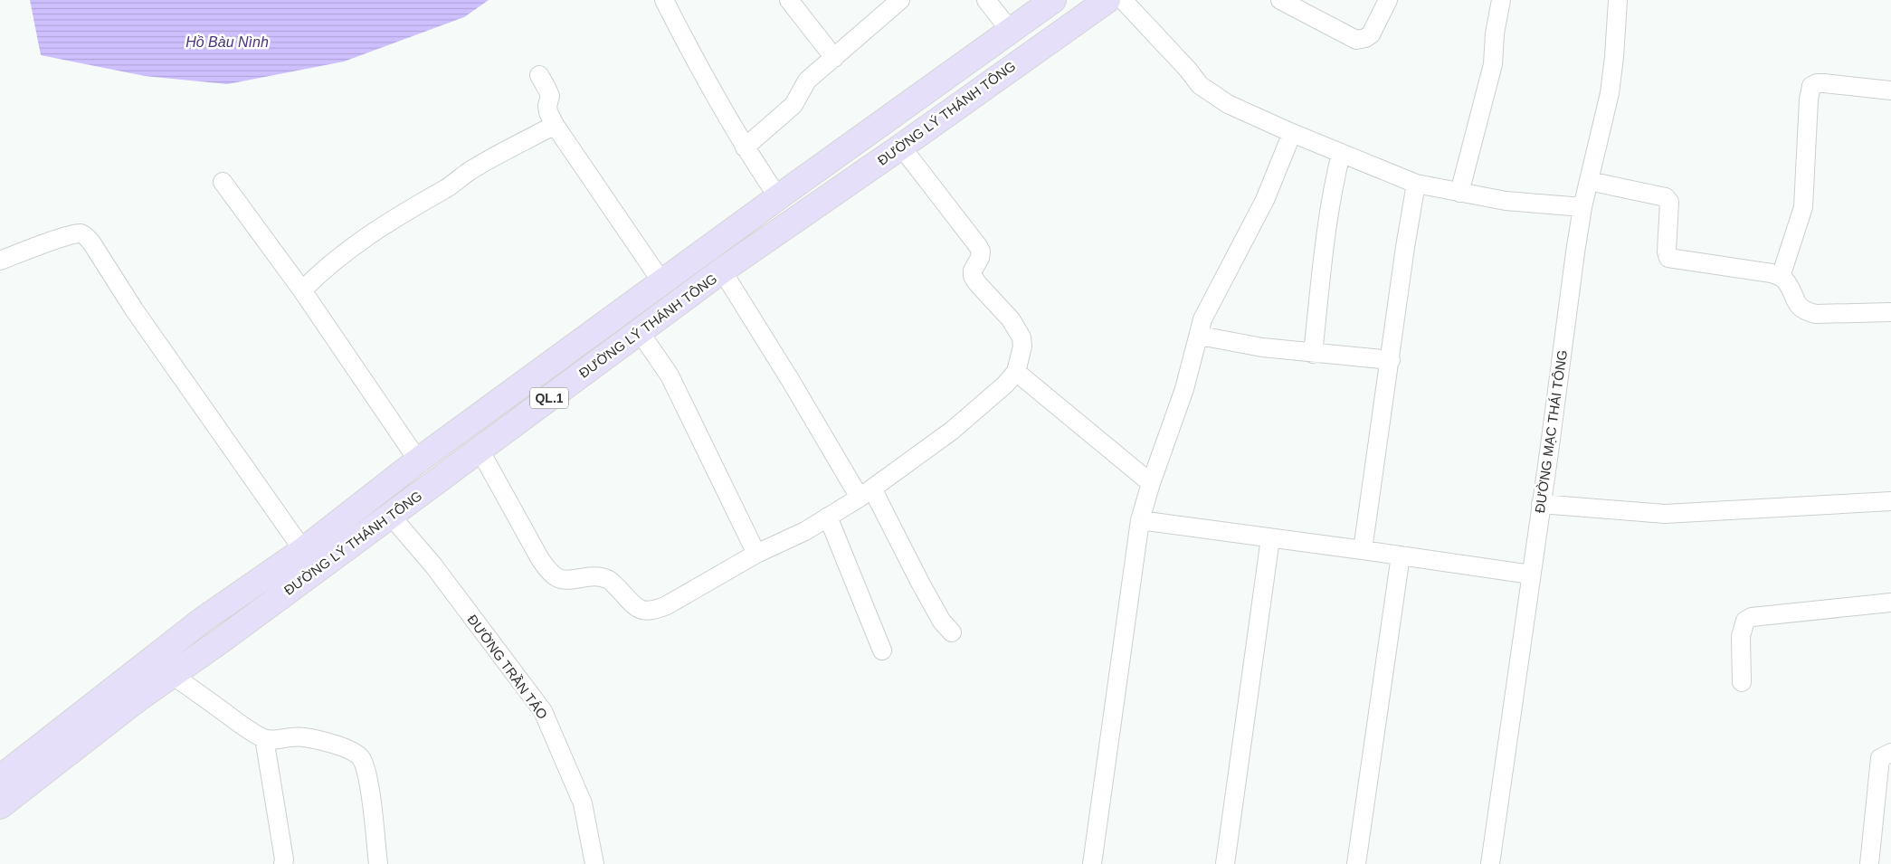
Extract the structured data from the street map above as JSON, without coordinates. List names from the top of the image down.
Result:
{
  "streets": {
    "main road": ["ĐƯỜNG LÝ THÁNH TÔNG", "QL.1"],
    "street": ["ĐƯỜNG MẠC THÁI TÔNG", "ĐƯỜNG TRẦN TÁO"]
  },
  "crossings": [
    ["ĐƯỜNG LÝ THÁNH TÔNG", "ĐƯỜNG TRẦN TÁO"]
  ],
  "water": ["Hồ Bàu Nình"]
}
